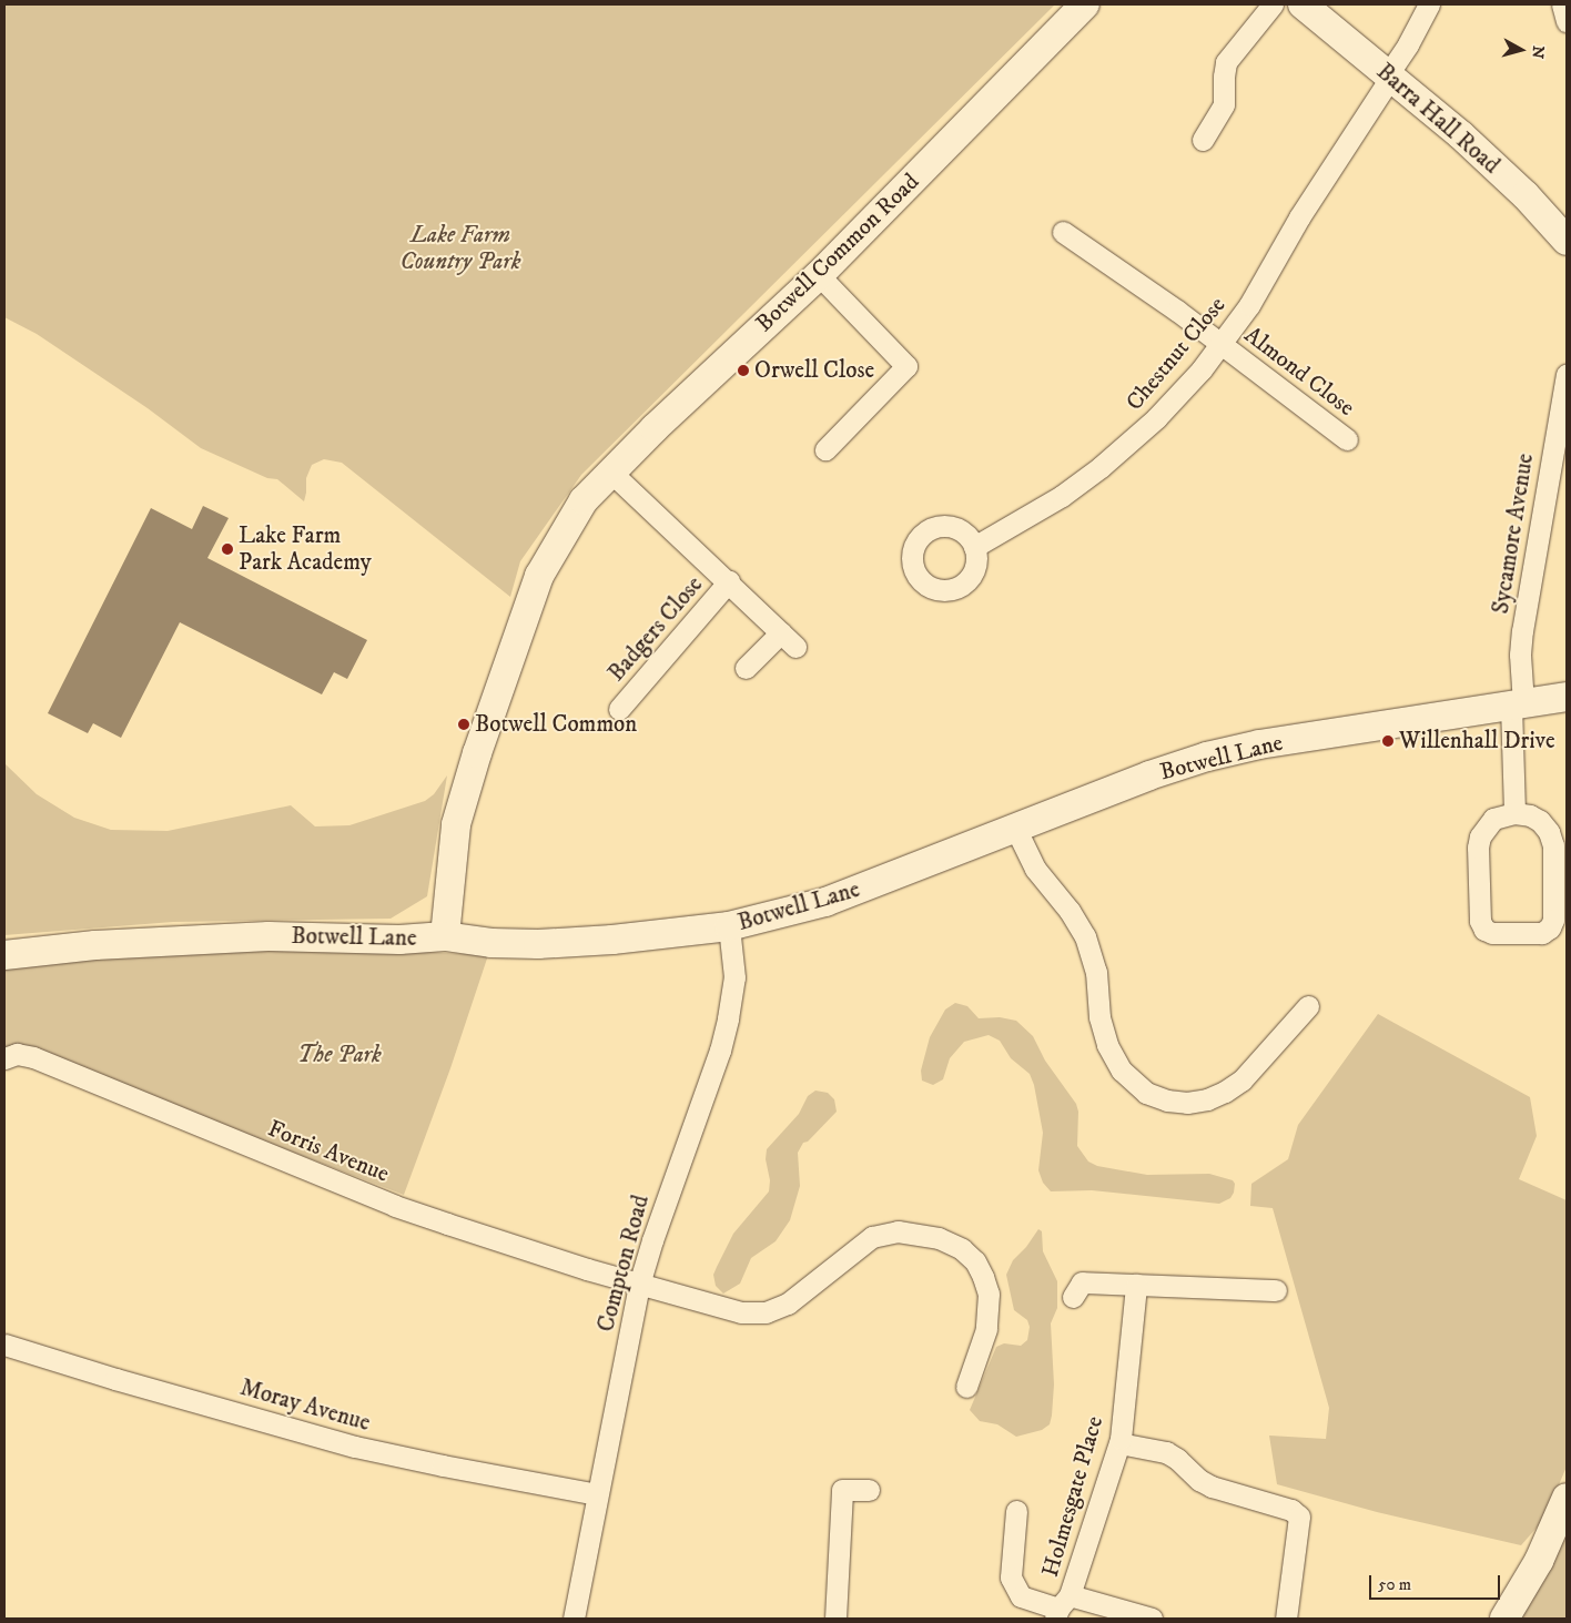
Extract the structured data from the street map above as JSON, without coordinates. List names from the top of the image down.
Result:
{
  "streets": {
    "street": [
      "Barra Hall Road",
      "Botwell Common Road",
      "Chestnut Close",
      "Almond Close",
      "Sycamore Avenue",
      "Badgers Close",
      "Botwell Lane",
      "Forris Avenue",
      "Compton Road",
      "Moray Avenue",
      "Holmesgate Place"
    ]
  },
  "crossings": [
    ["Barra Hall Road", "Chestnut Close"],
    ["Botwell Common Road", "Badgers Close"],
    ["Botwell Common Road", "Botwell Lane"],
    ["Chestnut Close", "Almond Close"],
    ["Sycamore Avenue", "Botwell Lane"],
    ["Botwell Lane", "Compton Road"],
    ["Forris Avenue", "Compton Road"],
    ["Compton Road", "Moray Avenue"]
  ],
  "parks": ["Lake Farm Country Park", "The Park"],
  "places": [
    "Orwell Close",
    "Lake Farm Park Academy",
    "Botwell Common",
    "Willenhall Drive"
  ],
  "scale_bar": "50 m",
  "north": "right"
}
